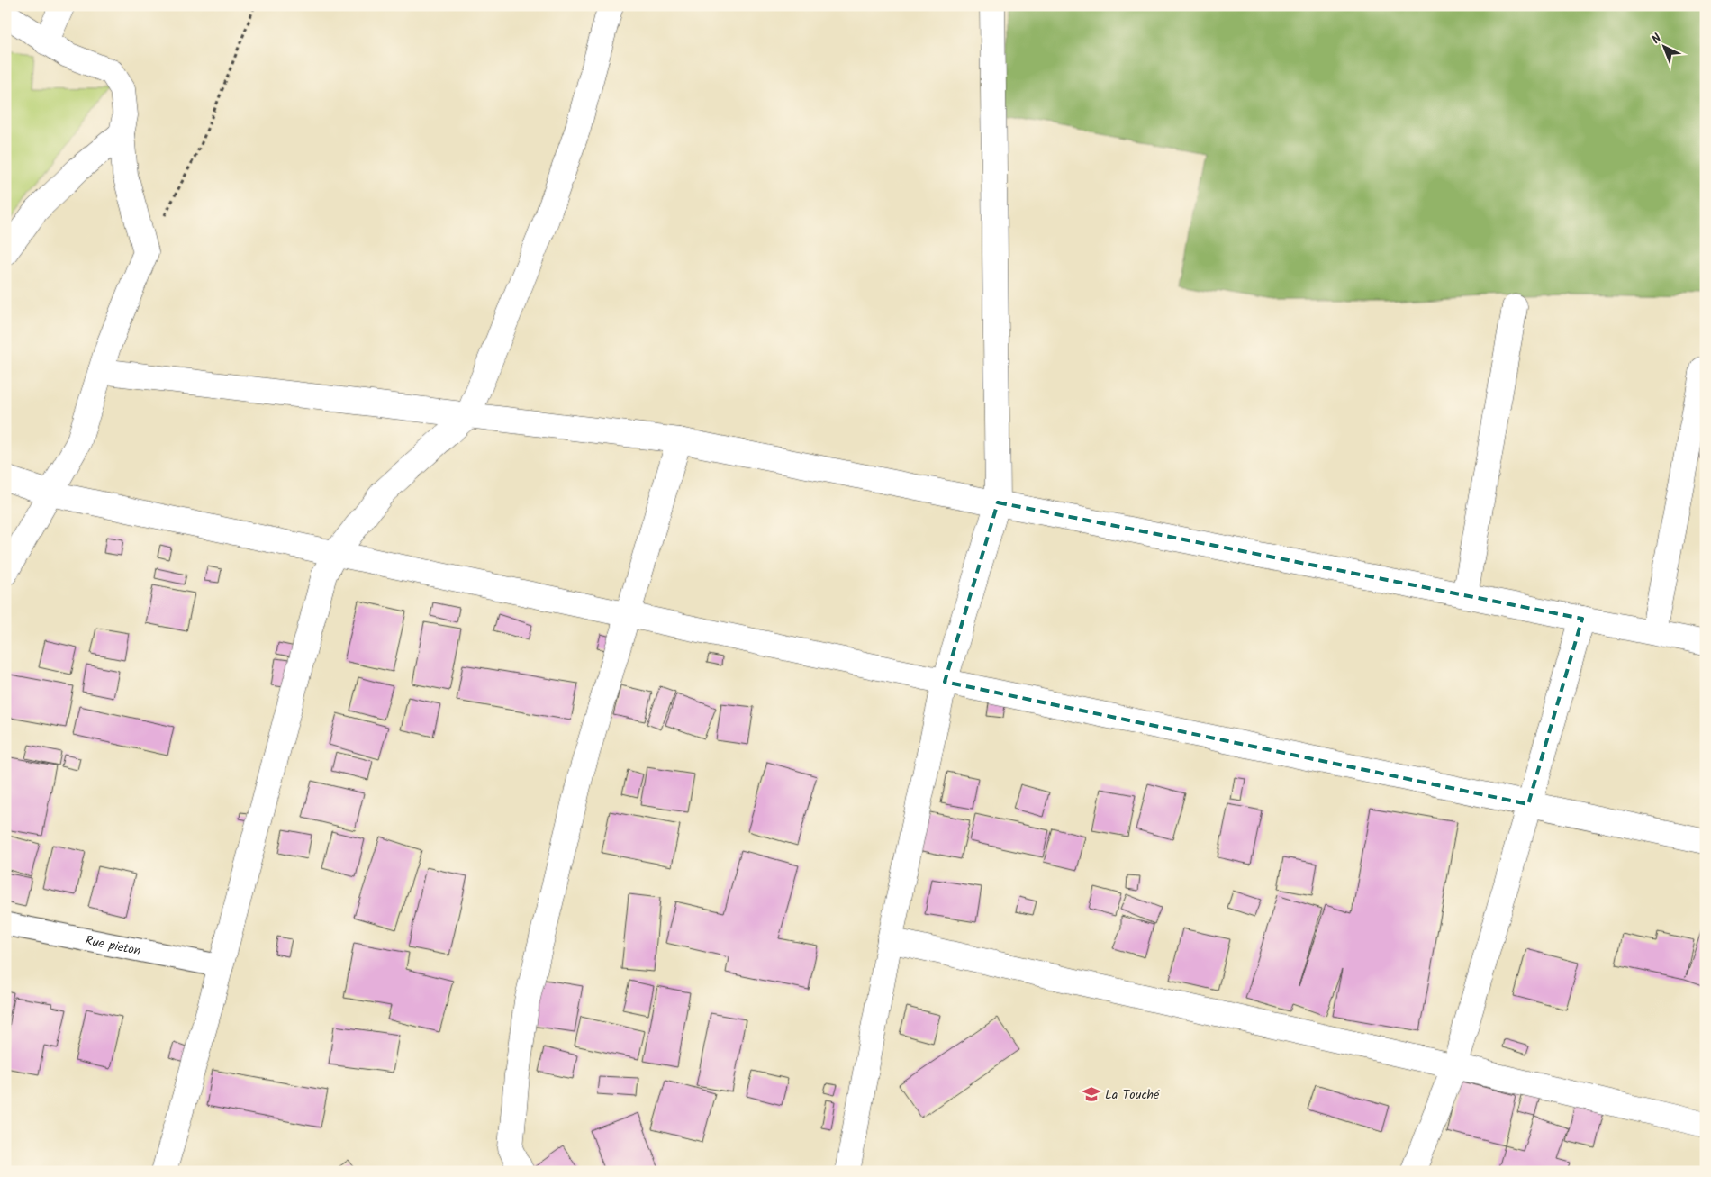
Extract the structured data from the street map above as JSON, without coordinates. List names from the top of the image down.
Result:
{
  "streets": {
    "street": ["Rue pieton"]
  },
  "places": {
    "school or university": ["La Touché"]
  },
  "north": "top left"
}
